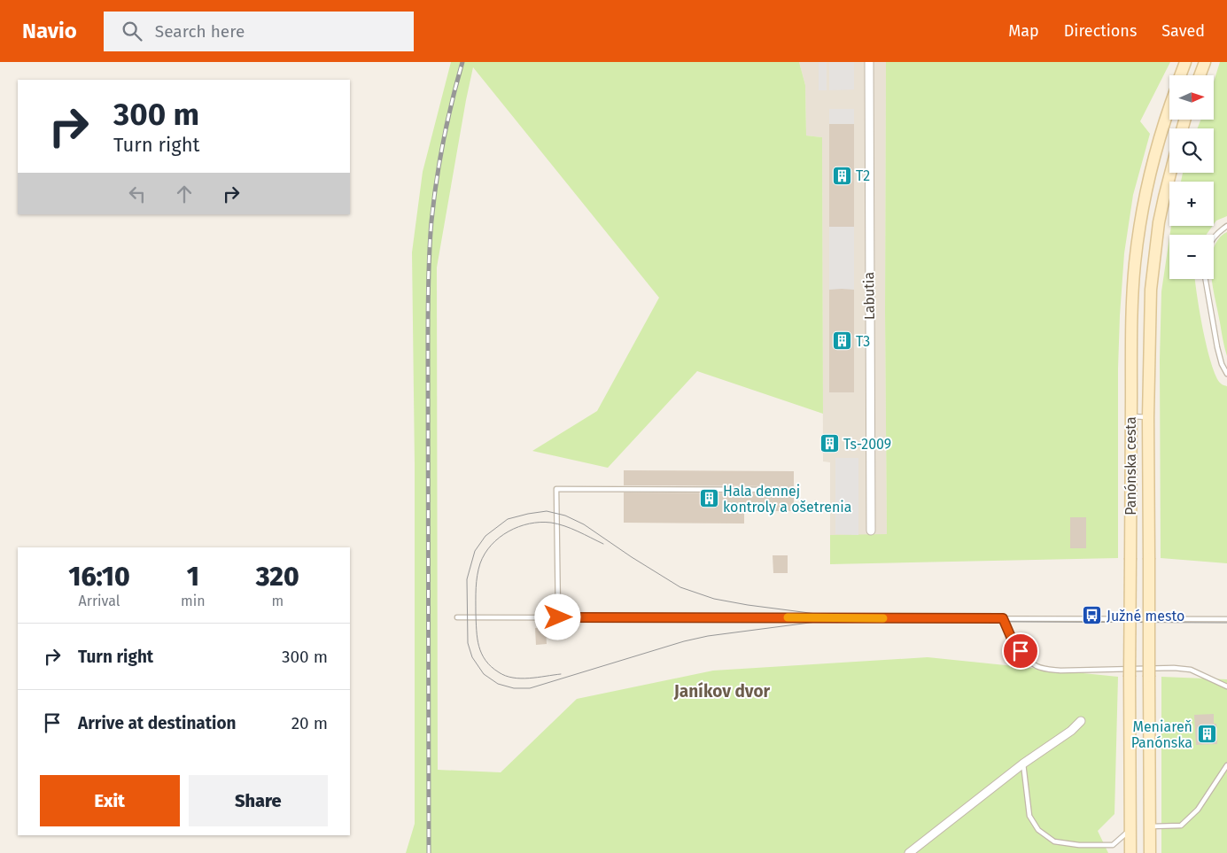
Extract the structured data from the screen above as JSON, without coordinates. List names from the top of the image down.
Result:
{
  "streets": {
    "main road": ["Panónska cesta"],
    "street": ["Labutia"]
  },
  "districts": ["Janíkov dvor"],
  "places": {
    "building": [
      "T2",
      "T3",
      "Ts-2009",
      "Hala dennej kontroly a ošetrenia",
      "Meniareň Panónska"
    ],
    "bus stop": ["Južné mesto"]
  },
  "north": "right",
  "page": {
    "header": "Navio",
    "search": "Search here",
    "nav": ["Map", "Directions", "Saved"],
    "map_buttons": ["+", "−"],
    "turn": ["300 m", "Turn right"],
    "eta": [
      "16:10",
      "Arrival",
      "1",
      "min",
      "320",
      "m"
    ],
    "list": [
      {
        "name": "Turn right",
        "value": "300 m"
      },
      {
        "name": "Arrive at destination",
        "value": "20 m"
      }
    ],
    "buttons": ["Exit", "Share"]
  }
}
